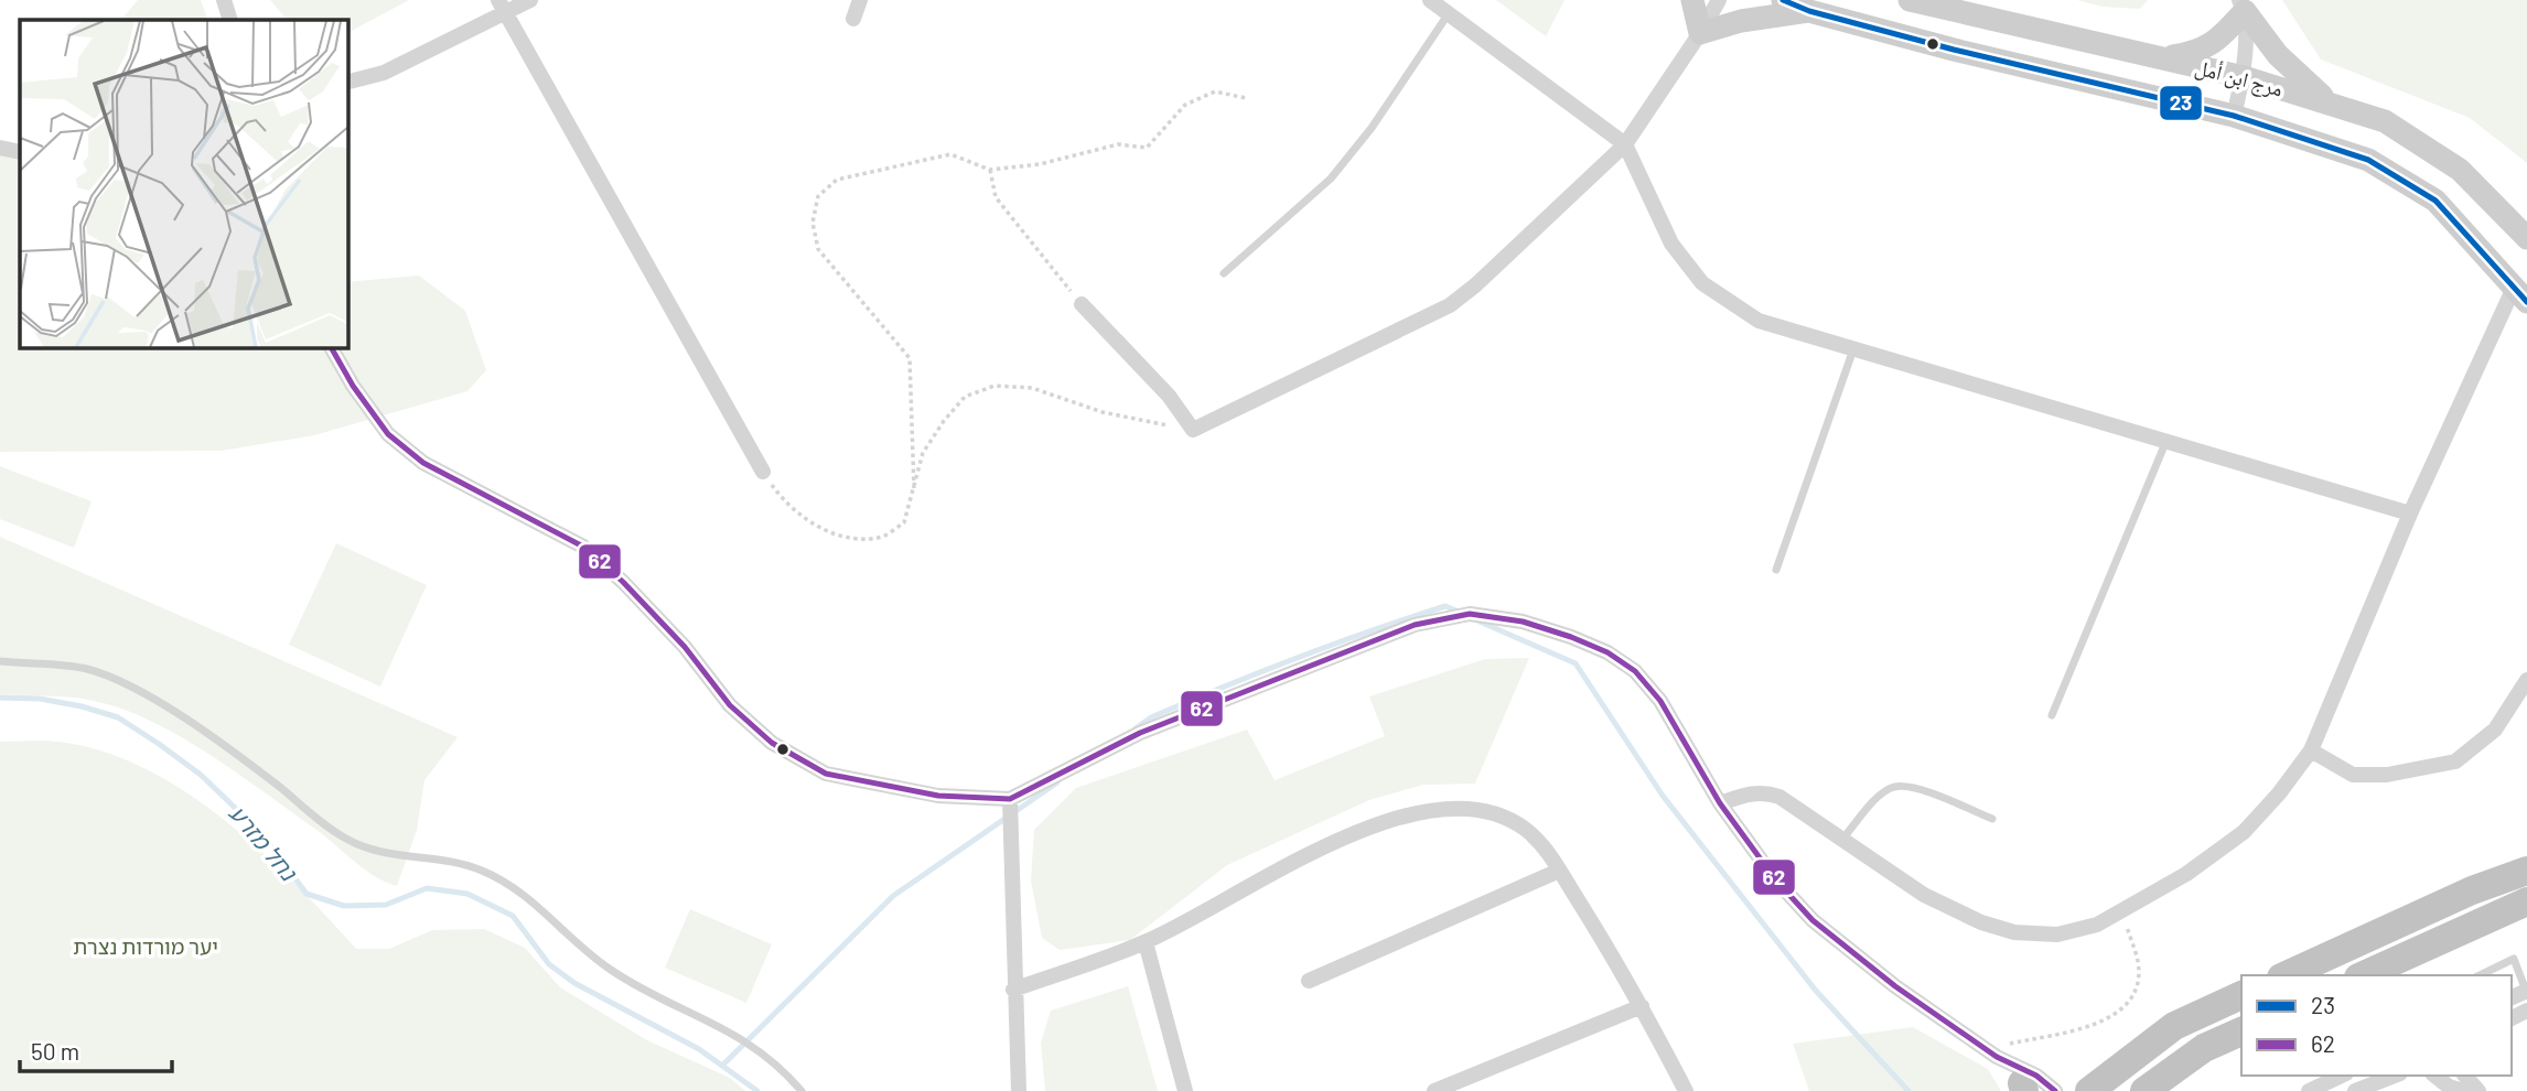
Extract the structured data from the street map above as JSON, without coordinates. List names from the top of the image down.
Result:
{
  "streets": {
    "street": ["مرج ابن أمل"]
  },
  "water": ["נחל מזרע"],
  "parks": ["יער מורדות נצרת"],
  "lines": ["transit line 23", "transit line 62"],
  "legend": ["23", "62"],
  "scale_bar": "50 m"
}
